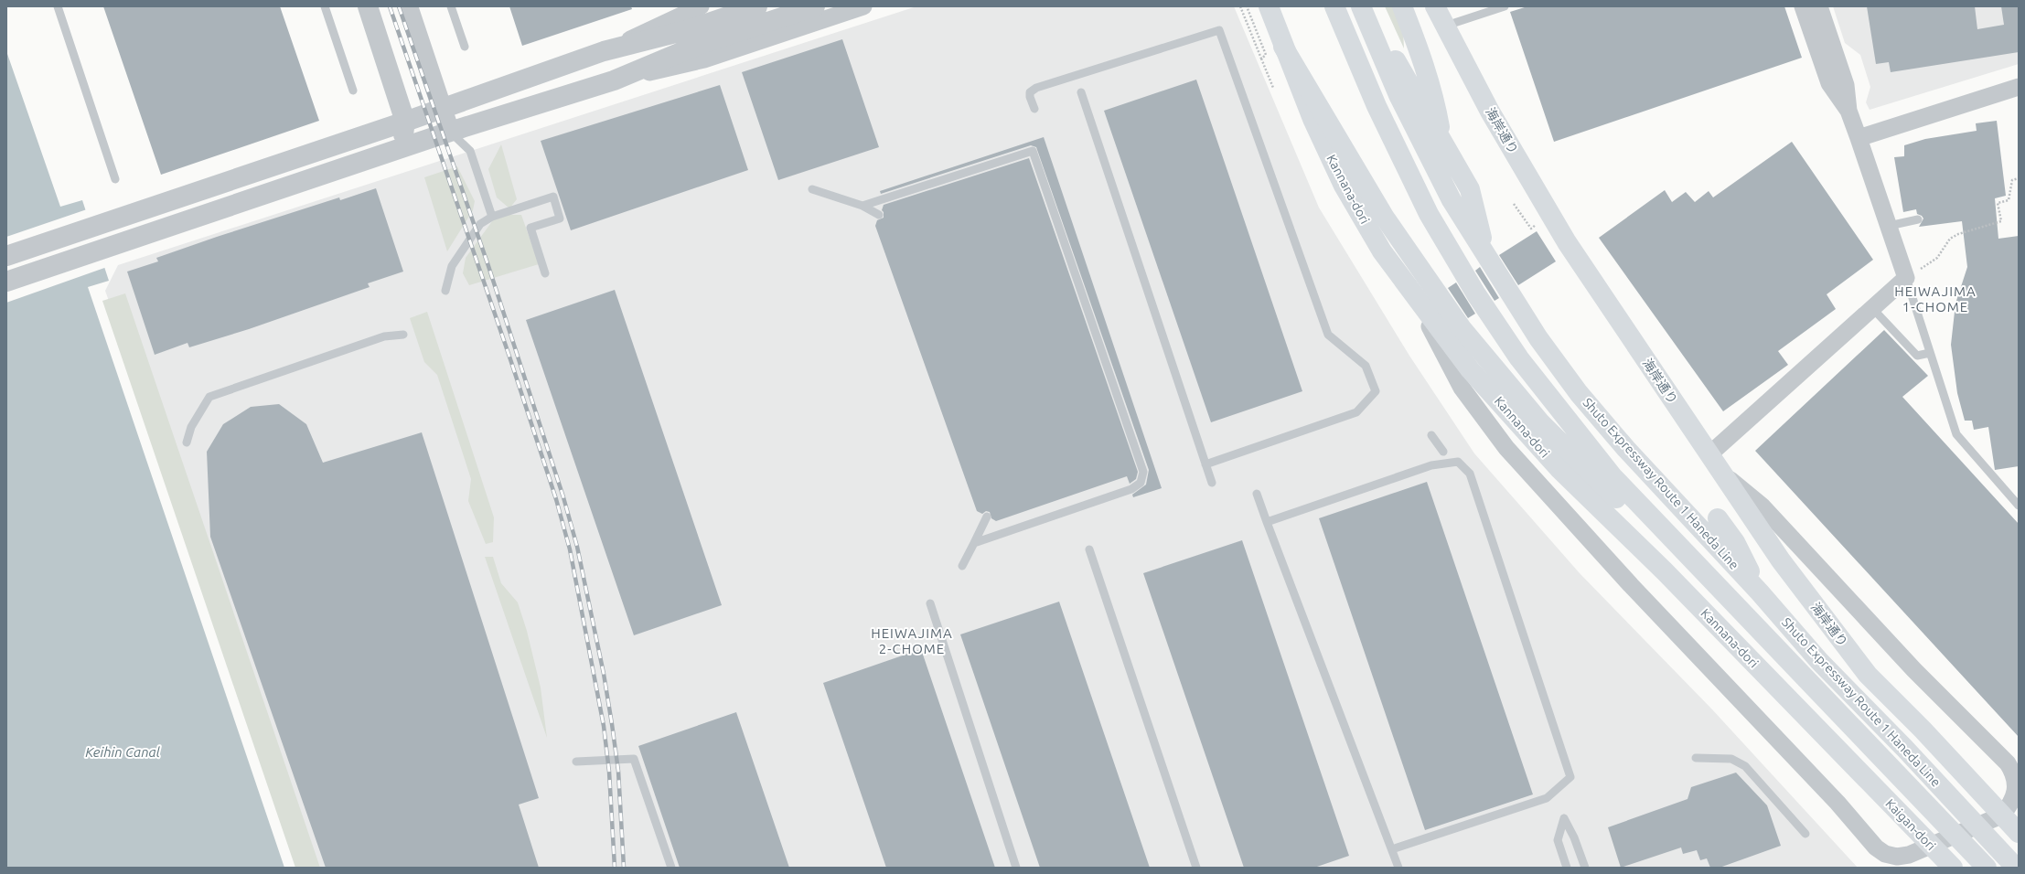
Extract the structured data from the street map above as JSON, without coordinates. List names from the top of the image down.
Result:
{
  "streets": {
    "main road": [
      "海岸通り",
      "Kannana-dori",
      "Shuto Expressway Route 1 Haneda Line",
      "Kaigan-dori"
    ]
  },
  "crossings": [
    ["Kannana-dori", "Kaigan-dori"]
  ],
  "districts": ["HEIWAJIMA 1-CHOME", "HEIWAJIMA 2-CHOME"],
  "water": ["Keihin Canal"]
}
